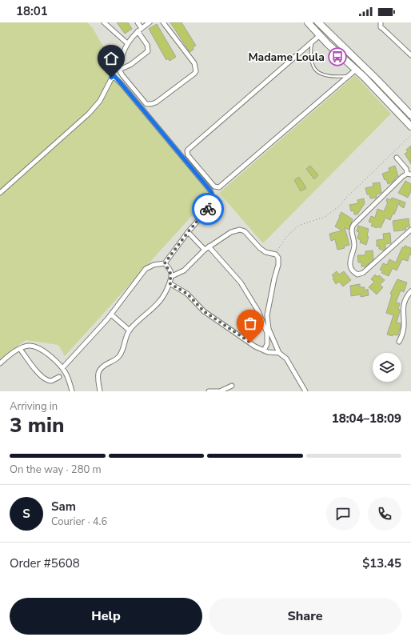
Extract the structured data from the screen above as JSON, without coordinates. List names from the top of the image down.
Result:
{
  "places": {
    "bus stop": ["Madame Loula"]
  },
  "page": {
    "status": "18:01",
    "heading": ["3 min", "Arriving in", "18:04–18:09"],
    "panel": [
      "Sam",
      "Courier · 4.6",
      "Order #5608",
      "$13.45"
    ],
    "bar": "On the way · 280 m",
    "round": "S",
    "buttons": ["Help", "Share"]
  }
}
